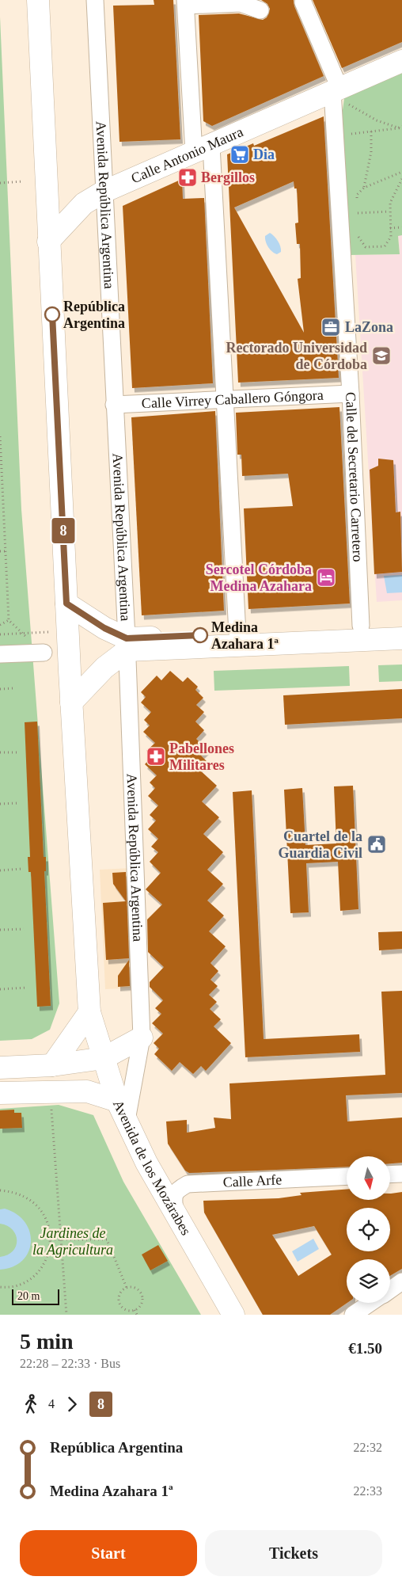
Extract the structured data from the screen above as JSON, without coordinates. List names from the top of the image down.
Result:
{
  "streets": {
    "main road": ["Calle Antonio Maura", "Avenida de los Mozárabes"],
    "street": [
      "Avenida República Argentina",
      "Calle Virrey Caballero Góngora",
      "Calle del Secretario Carretero",
      "Calle Arfe"
    ]
  },
  "crossings": [
    ["Calle Antonio Maura", "Avenida República Argentina"],
    ["Calle Antonio Maura", "Calle del Secretario Carretero"],
    ["Avenida República Argentina", "Calle Virrey Caballero Góngora"],
    ["Avenida República Argentina", "Avenida de los Mozárabes"],
    ["Calle Virrey Caballero Góngora", "Calle del Secretario Carretero"],
    ["Avenida de los Mozárabes", "Calle Arfe"]
  ],
  "parks": ["Jardines de la Agricultura"],
  "places": {
    "supermarket": ["Dia"],
    "pharmacy": ["Bergillos", "Pabellones Militares"],
    "other": ["República Argentina", "Medina Azahara 1ª"],
    "office": ["LaZona"],
    "school or university": ["Rectorado Universidad de Córdoba"],
    "hotel": ["Sercotel Córdoba Medina Azahara"],
    "public building": ["Cuartel de la Guardia Civil"]
  },
  "lines": ["bus line 8"],
  "scale_bar": "20 m",
  "north": "bottom",
  "page": {
    "on_map": "8",
    "scale": "20 m",
    "heading": ["5 min", "22:28 – 22:33 · Bus", "€1.50"],
    "legs": ["4", "8"],
    "list": [
      {
        "name": "República Argentina",
        "value": "22:32"
      },
      {
        "name": "Medina Azahara 1ª",
        "value": "22:33"
      }
    ],
    "buttons": ["Start", "Tickets"]
  }
}
